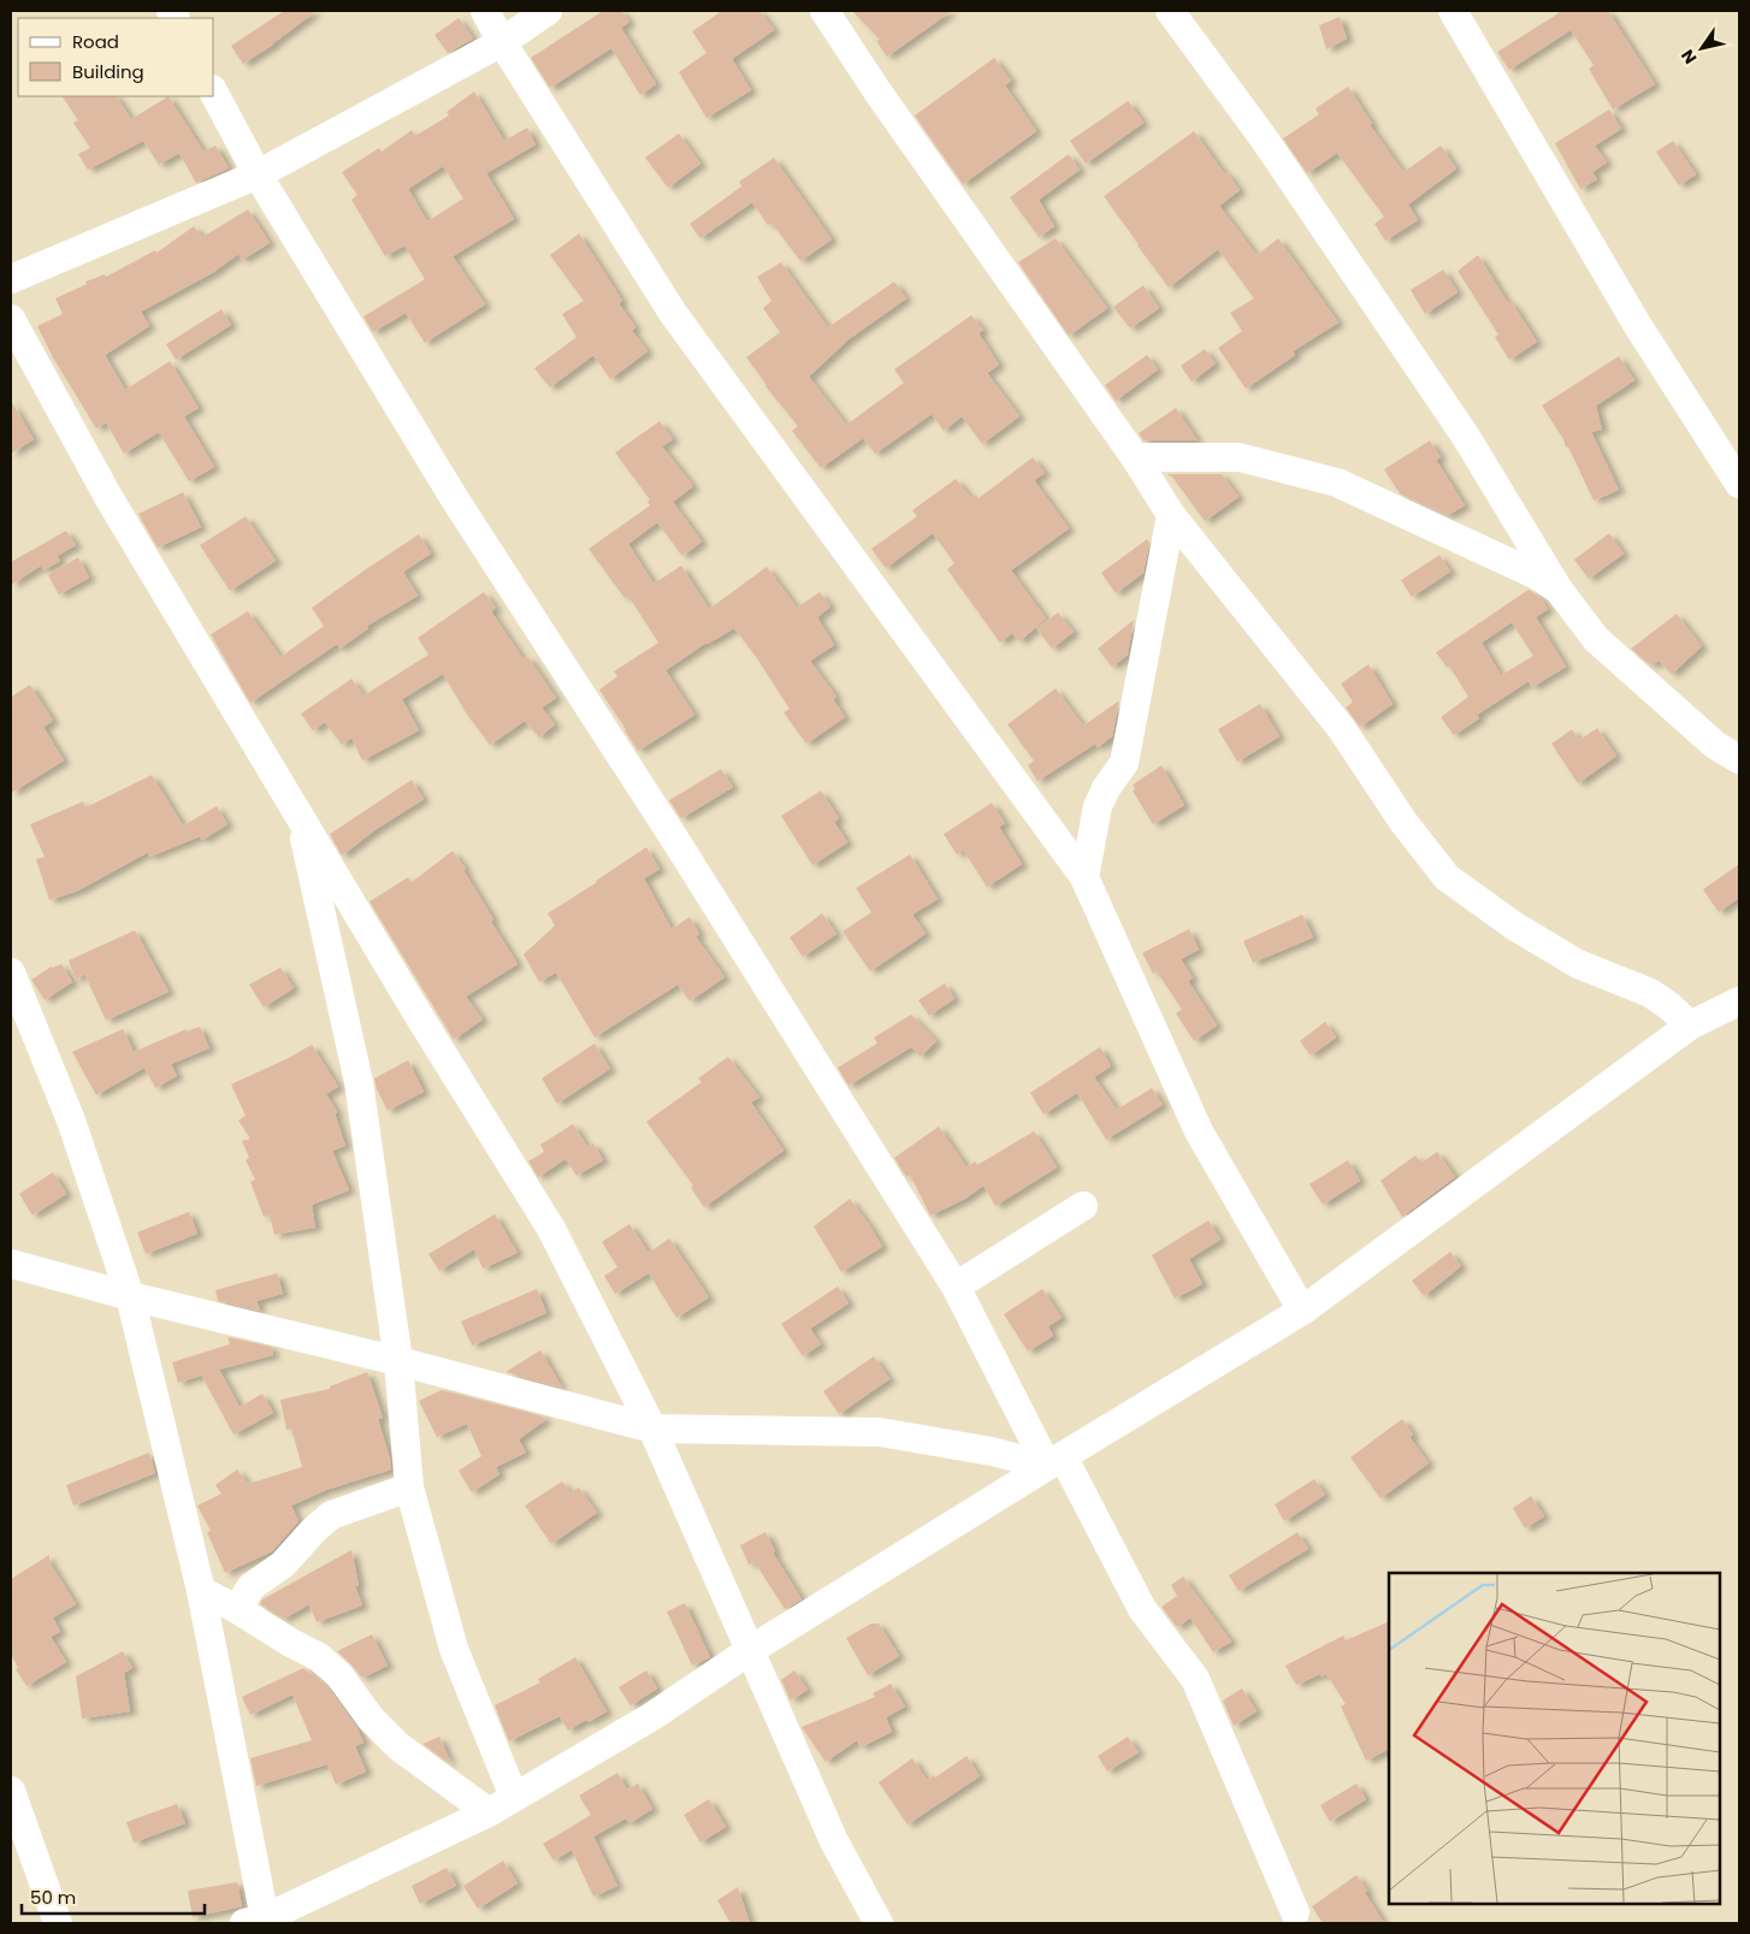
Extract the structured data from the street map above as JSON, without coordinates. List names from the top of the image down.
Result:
{
  "legend": ["Road", "Building"],
  "scale_bar": "50 m",
  "north": "bottom left"
}
